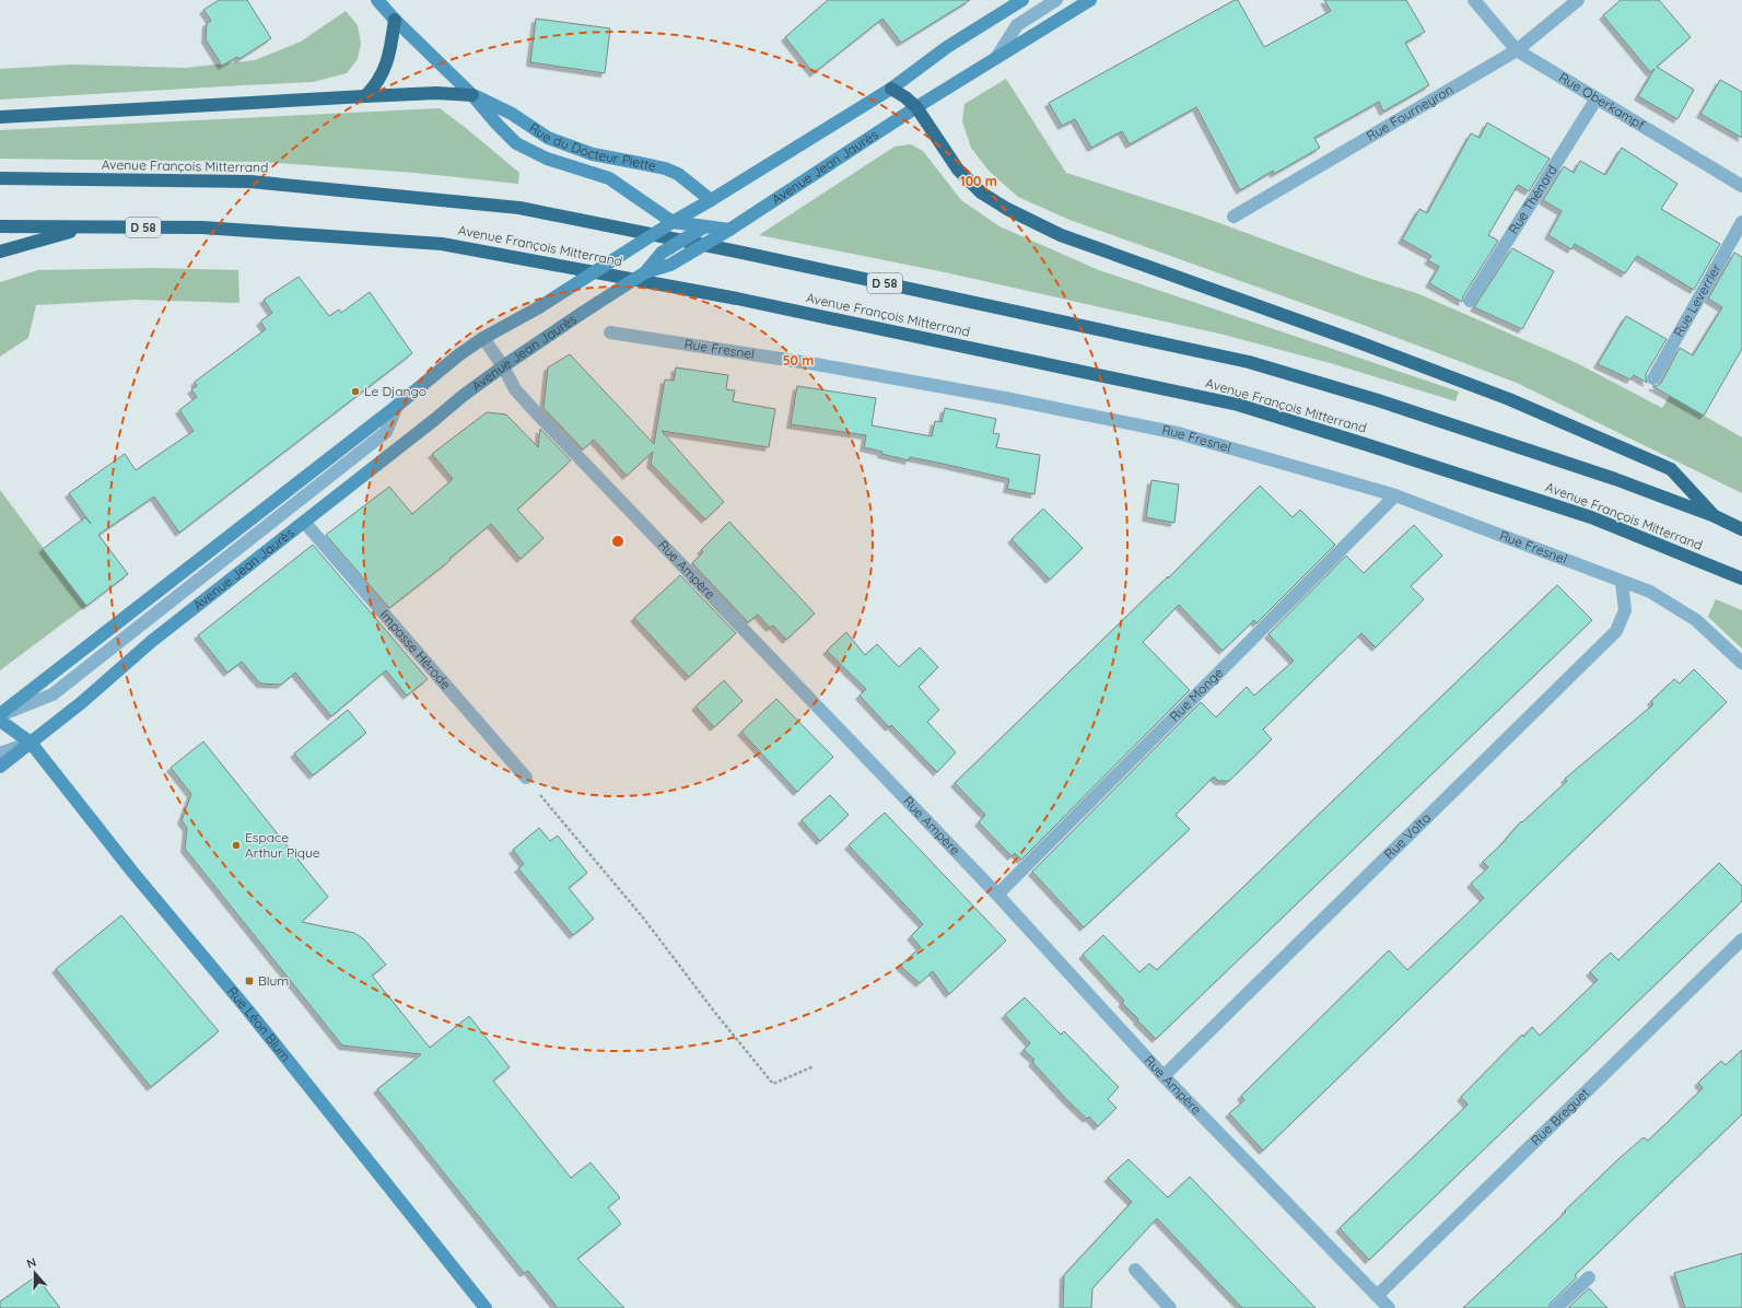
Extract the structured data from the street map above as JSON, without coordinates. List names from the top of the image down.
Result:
{
  "streets": {
    "highway": ["Avenue François Mitterrand", "D 58"],
    "main road": ["Rue du Docteur Piette", "Avenue Jean Jaurès", "Rue Léon Blum"],
    "street": [
      "Rue Oberkampf",
      "Rue Fourneyron",
      "Rue Thénard",
      "Rue Leverrier",
      "Rue Fresnel",
      "Rue Ampère",
      "Impasse Hérode",
      "Rue Monge",
      "Rue Volta",
      "Rue Breguet"
    ]
  },
  "crossings": [
    ["Rue Oberkampf", "Rue Fourneyron"],
    ["Rue Oberkampf", "Rue Thénard"],
    ["Avenue Jean Jaurès", "Rue Ampère"],
    ["Avenue Jean Jaurès", "Impasse Hérode"],
    ["Avenue Jean Jaurès", "Rue Léon Blum"],
    ["Rue Fresnel", "Rue Monge"],
    ["Rue Fresnel", "Rue Volta"],
    ["Rue Ampère", "Rue Monge"],
    ["Rue Ampère", "Rue Volta"],
    ["Rue Ampère", "Rue Breguet"]
  ],
  "places": {
    "other": ["Le Django", "Espace Arthur Pique"],
    "transit": ["Blum"]
  },
  "north": "top",
  "rings": ["100 m", "50 m"]
}
